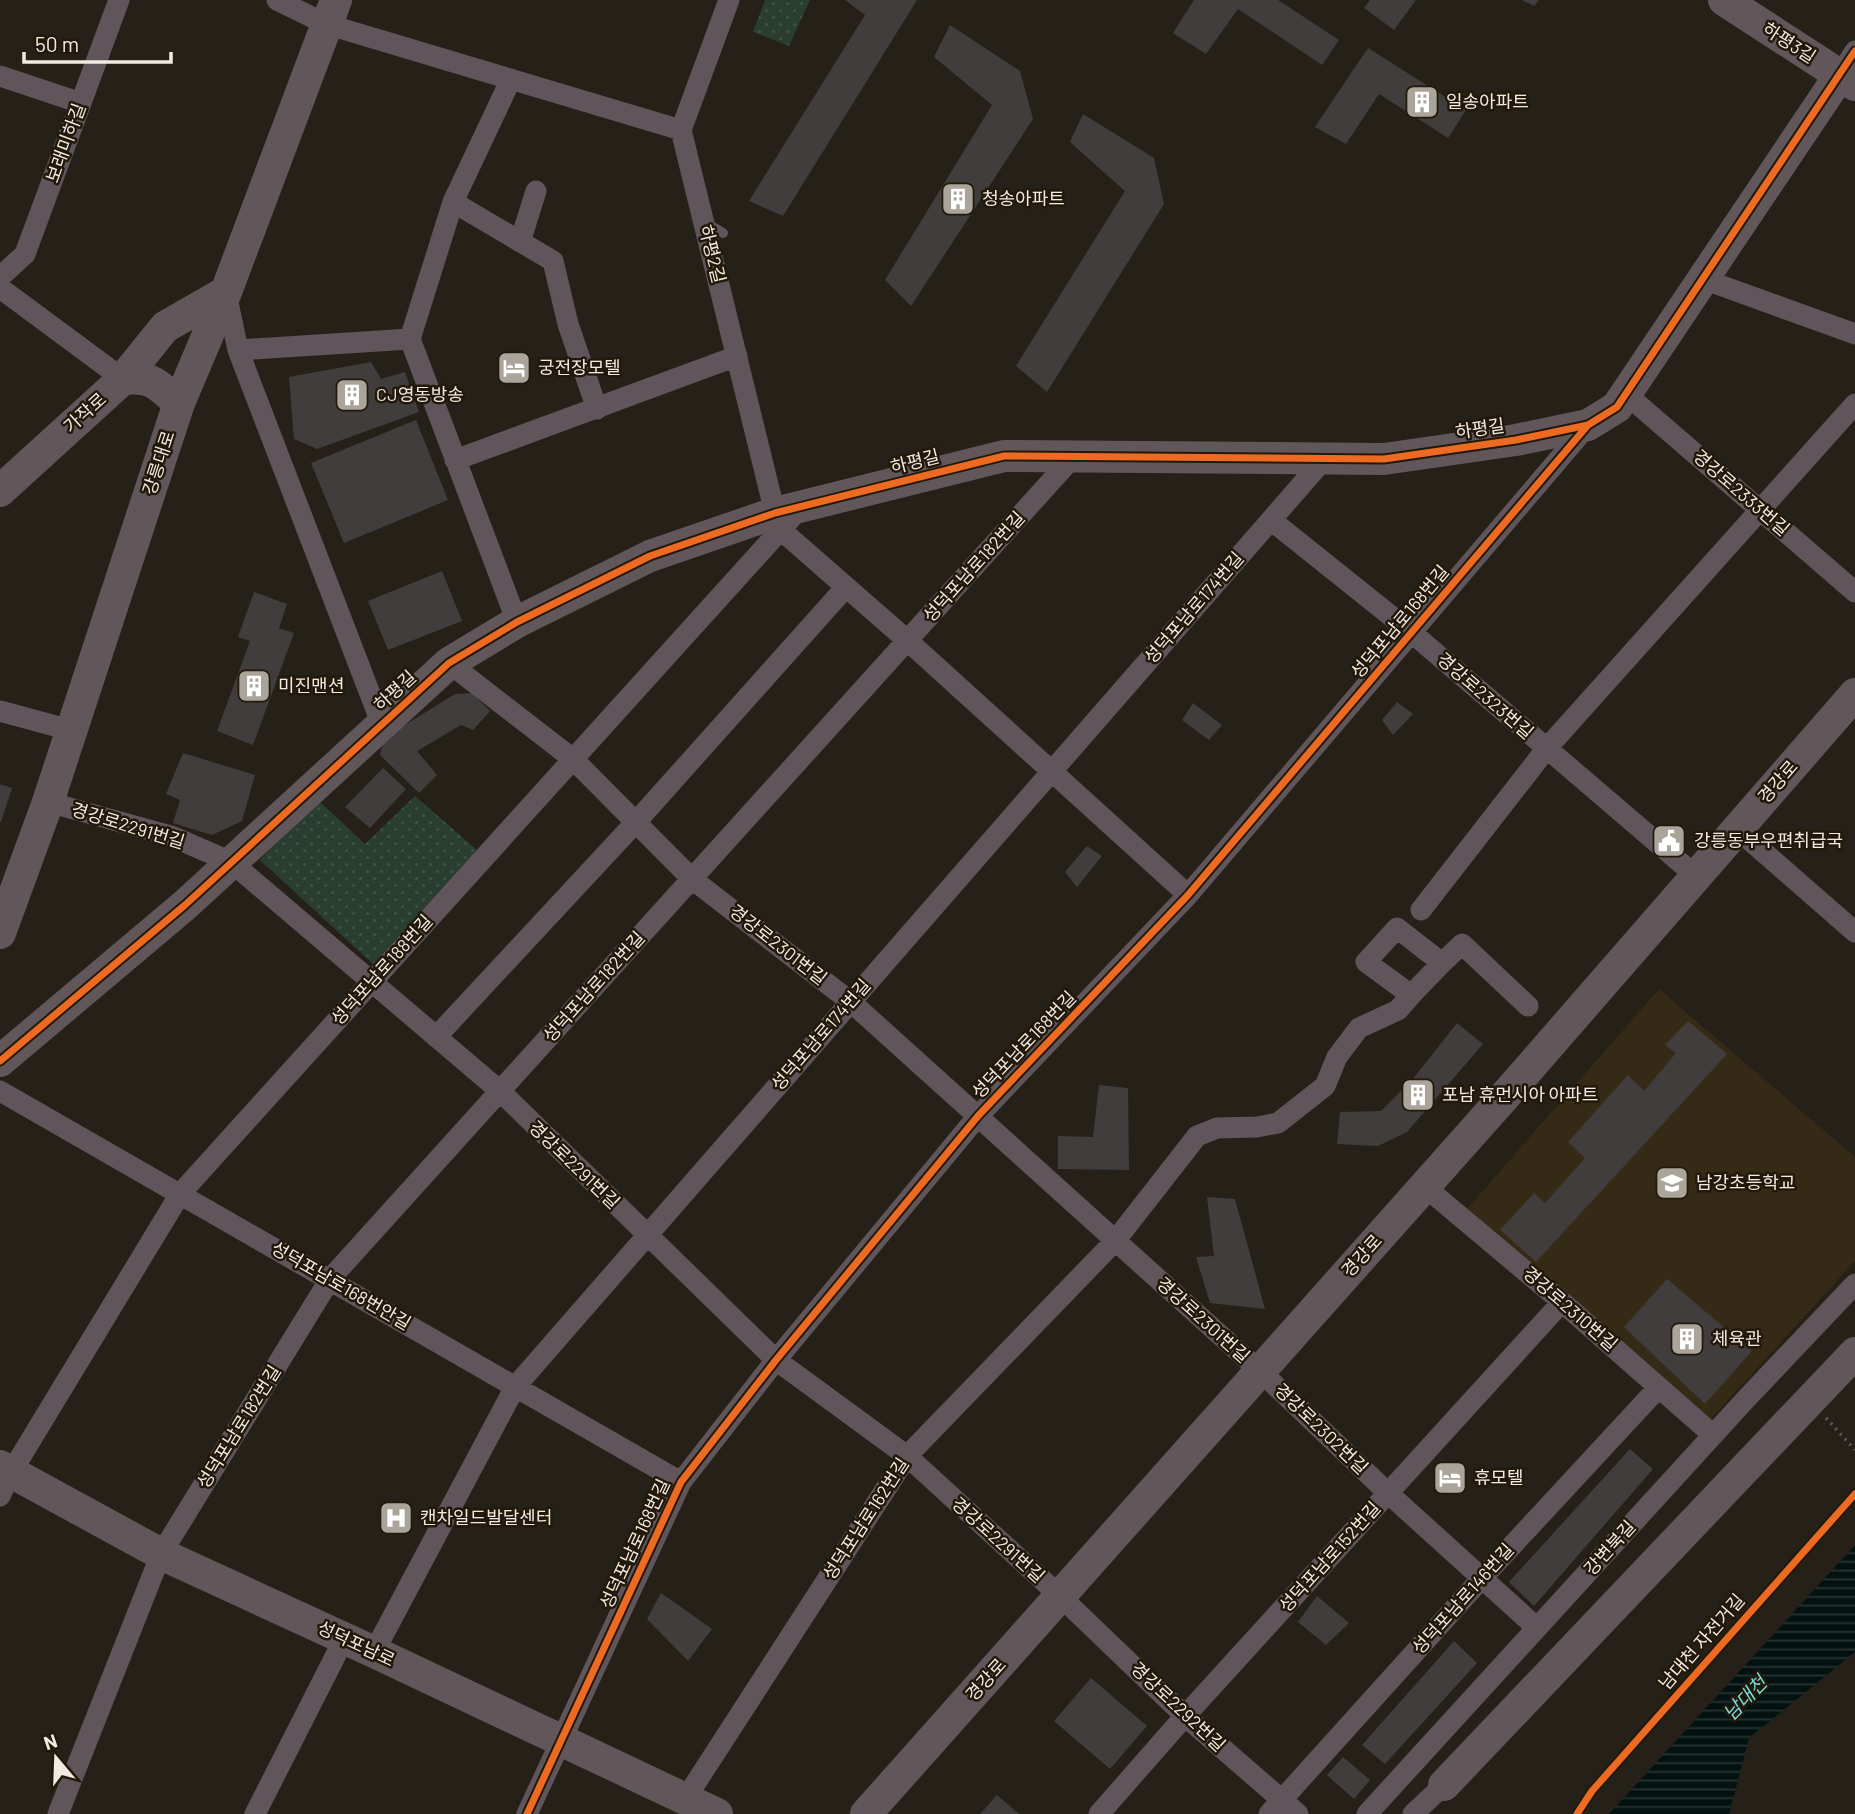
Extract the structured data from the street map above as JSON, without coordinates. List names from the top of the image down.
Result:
{
  "streets": {
    "street": [
      "하평3길",
      "보래미하길",
      "하평2길",
      "가작로",
      "하평길",
      "강릉대로",
      "경강로2333번길",
      "성덕포남로182번길",
      "성덕포남로174번길",
      "성덕포남로168번길",
      "경강로2323번길",
      "경강로",
      "경강로2291번길",
      "경강로2301번길",
      "성덕포남로188번길",
      "성덕포남로168번안길",
      "경강로2310번길",
      "경강로2302번길",
      "성덕포남로162번길",
      "강변북길",
      "성덕포남로152번길",
      "성덕포남로146번길",
      "성덕포남로",
      "경강로2292번길"
    ],
    "cycle path": ["남대천 자전거길"]
  },
  "crossings": [
    ["하평3길", "하평길"],
    ["하평2길", "하평길"],
    ["하평2길", "성덕포남로188번길"],
    ["가작로", "강릉대로"],
    ["하평길", "경강로2333번길"],
    ["하평길", "성덕포남로182번길"],
    ["하평길", "성덕포남로174번길"],
    ["하평길", "성덕포남로168번길"],
    ["하평길", "경강로2291번길"],
    ["하평길", "경강로2301번길"],
    ["하평길", "성덕포남로188번길"],
    ["강릉대로", "경강로2291번길"],
    ["성덕포남로182번길", "경강로2291번길"],
    ["성덕포남로182번길", "경강로2301번길"],
    ["성덕포남로182번길", "성덕포남로168번안길"],
    ["성덕포남로182번길", "성덕포남로"],
    ["성덕포남로174번길", "경강로2323번길"],
    ["성덕포남로174번길", "경강로2291번길"],
    ["성덕포남로174번길", "경강로2301번길"],
    ["성덕포남로174번길", "성덕포남로168번안길"],
    ["성덕포남로174번길", "성덕포남로"],
    ["성덕포남로168번길", "경강로2323번길"],
    ["성덕포남로168번길", "경강로2291번길"],
    ["성덕포남로168번길", "경강로2301번길"],
    ["성덕포남로168번길", "성덕포남로168번안길"],
    ["성덕포남로168번길", "성덕포남로"],
    ["경강로2323번길", "경강로"],
    ["경강로", "경강로2291번길"],
    ["경강로", "경강로2301번길"],
    ["경강로", "경강로2310번길"],
    ["경강로", "경강로2302번길"],
    ["경강로", "경강로2292번길"],
    ["경강로2291번길", "성덕포남로188번길"],
    ["경강로2291번길", "성덕포남로162번길"],
    ["경강로2291번길", "경강로2292번길"],
    ["경강로2301번길", "성덕포남로188번길"],
    ["경강로2301번길", "경강로2302번길"],
    ["경강로2301번길", "성덕포남로162번길"],
    ["성덕포남로188번길", "성덕포남로168번안길"],
    ["성덕포남로188번길", "성덕포남로"],
    ["경강로2310번길", "강변북길"],
    ["경강로2310번길", "성덕포남로152번길"],
    ["경강로2310번길", "성덕포남로146번길"],
    ["경강로2302번길", "강변북길"],
    ["경강로2302번길", "성덕포남로152번길"],
    ["경강로2302번길", "성덕포남로146번길"],
    ["성덕포남로162번길", "성덕포남로"],
    ["성덕포남로152번길", "경강로2292번길"],
    ["성덕포남로146번길", "경강로2292번길"]
  ],
  "water": ["남대천"],
  "places": {
    "building": [
      "일송아파트",
      "청송아파트",
      "CJ영동방송",
      "미진맨션",
      "포남 휴먼시아 아파트",
      "체육관"
    ],
    "hotel": ["궁전장모텔", "휴모텔"],
    "public building": ["강릉동부우편취급국"],
    "school or university": ["남강초등학교"],
    "hospital": ["캔차일드발달센터"]
  },
  "scale_bar": "50 m",
  "north": "top"
}
